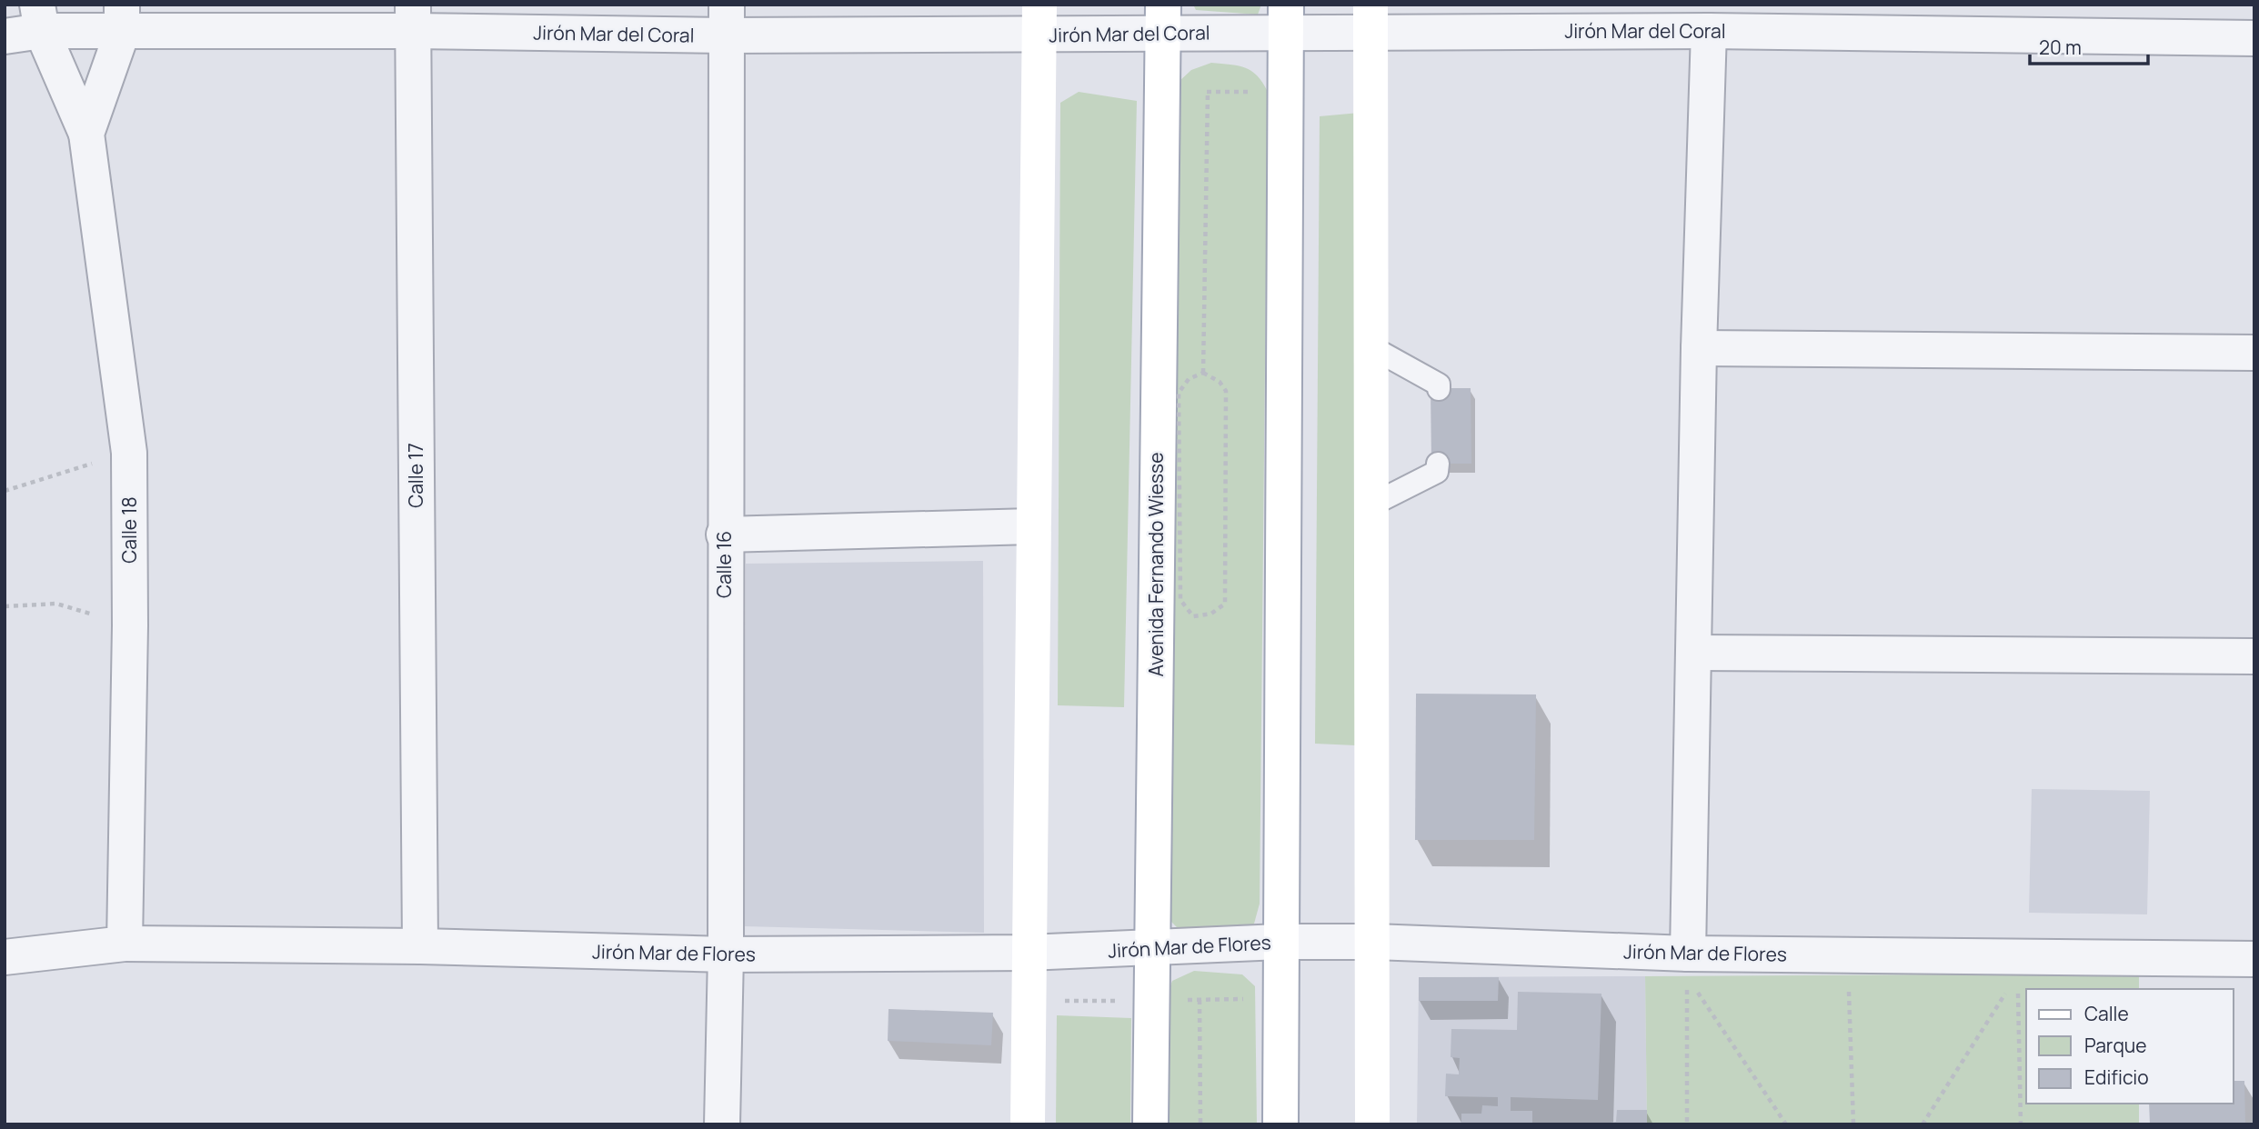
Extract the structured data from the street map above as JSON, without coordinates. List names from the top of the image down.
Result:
{
  "streets": {
    "main road": ["Avenida Fernando Wiesse"],
    "street": [
      "Jirón Mar del Coral",
      "Calle 17",
      "Calle 18",
      "Calle 16",
      "Jirón Mar de Flores"
    ]
  },
  "crossings": [
    ["Jirón Mar del Coral", "Calle 17"],
    ["Jirón Mar del Coral", "Calle 18"],
    ["Jirón Mar del Coral", "Calle 16"],
    ["Jirón Mar del Coral", "Avenida Fernando Wiesse"],
    ["Calle 17", "Jirón Mar de Flores"],
    ["Calle 18", "Jirón Mar de Flores"],
    ["Calle 16", "Jirón Mar de Flores"],
    ["Avenida Fernando Wiesse", "Jirón Mar de Flores"]
  ],
  "legend": ["Calle", "Parque", "Edificio"],
  "scale_bar": "20 m"
}
